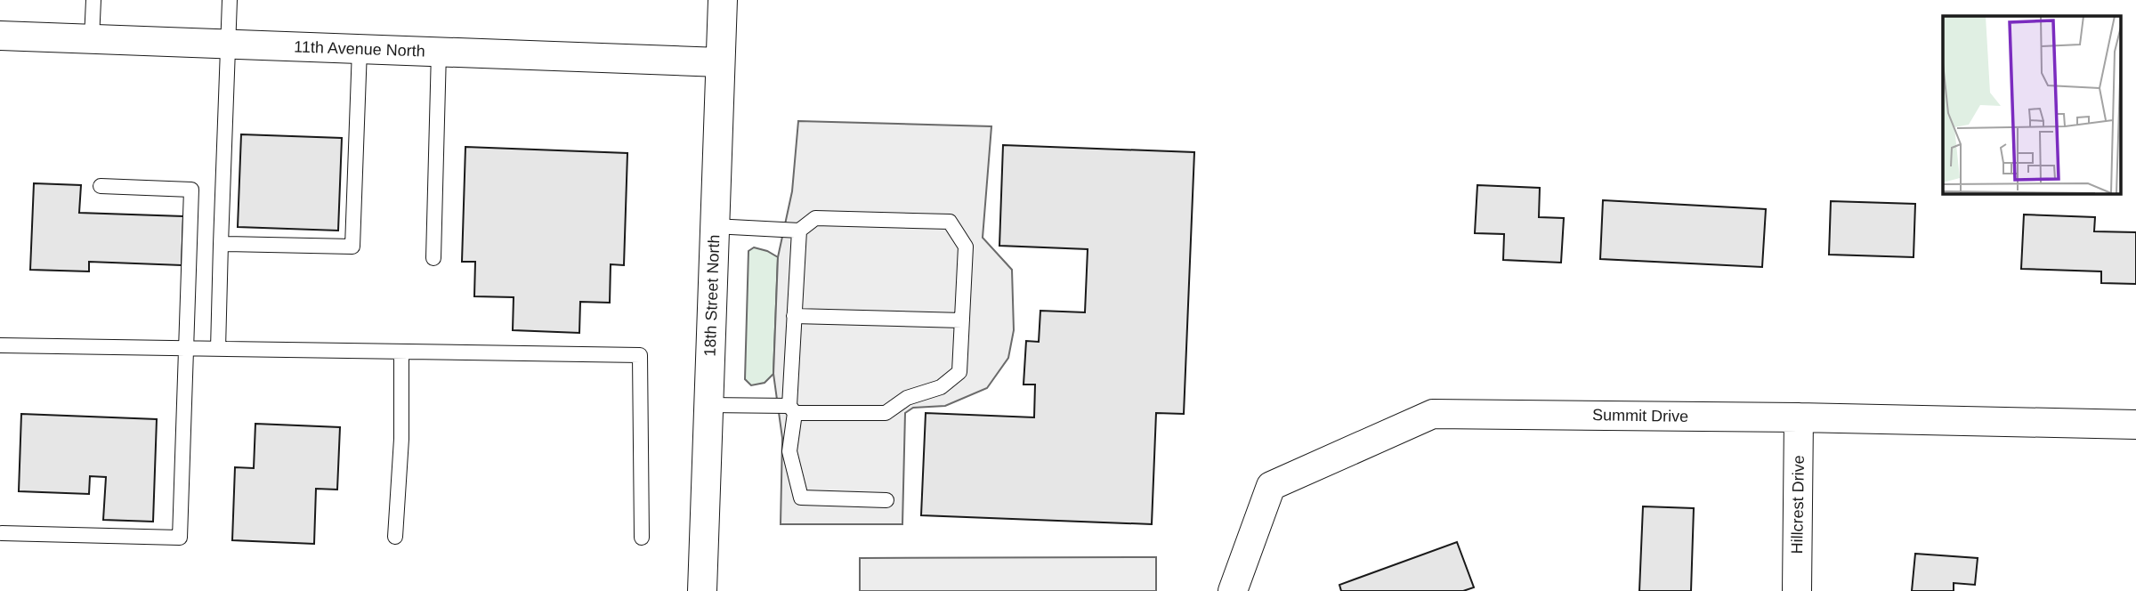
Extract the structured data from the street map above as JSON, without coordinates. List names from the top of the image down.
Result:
{
  "streets": {
    "street": [
      "11th Avenue North",
      "18th Street North",
      "Summit Drive",
      "Hillcrest Drive"
    ]
  },
  "crossings": [
    ["11th Avenue North", "18th Street North"],
    ["Summit Drive", "Hillcrest Drive"]
  ]
}
